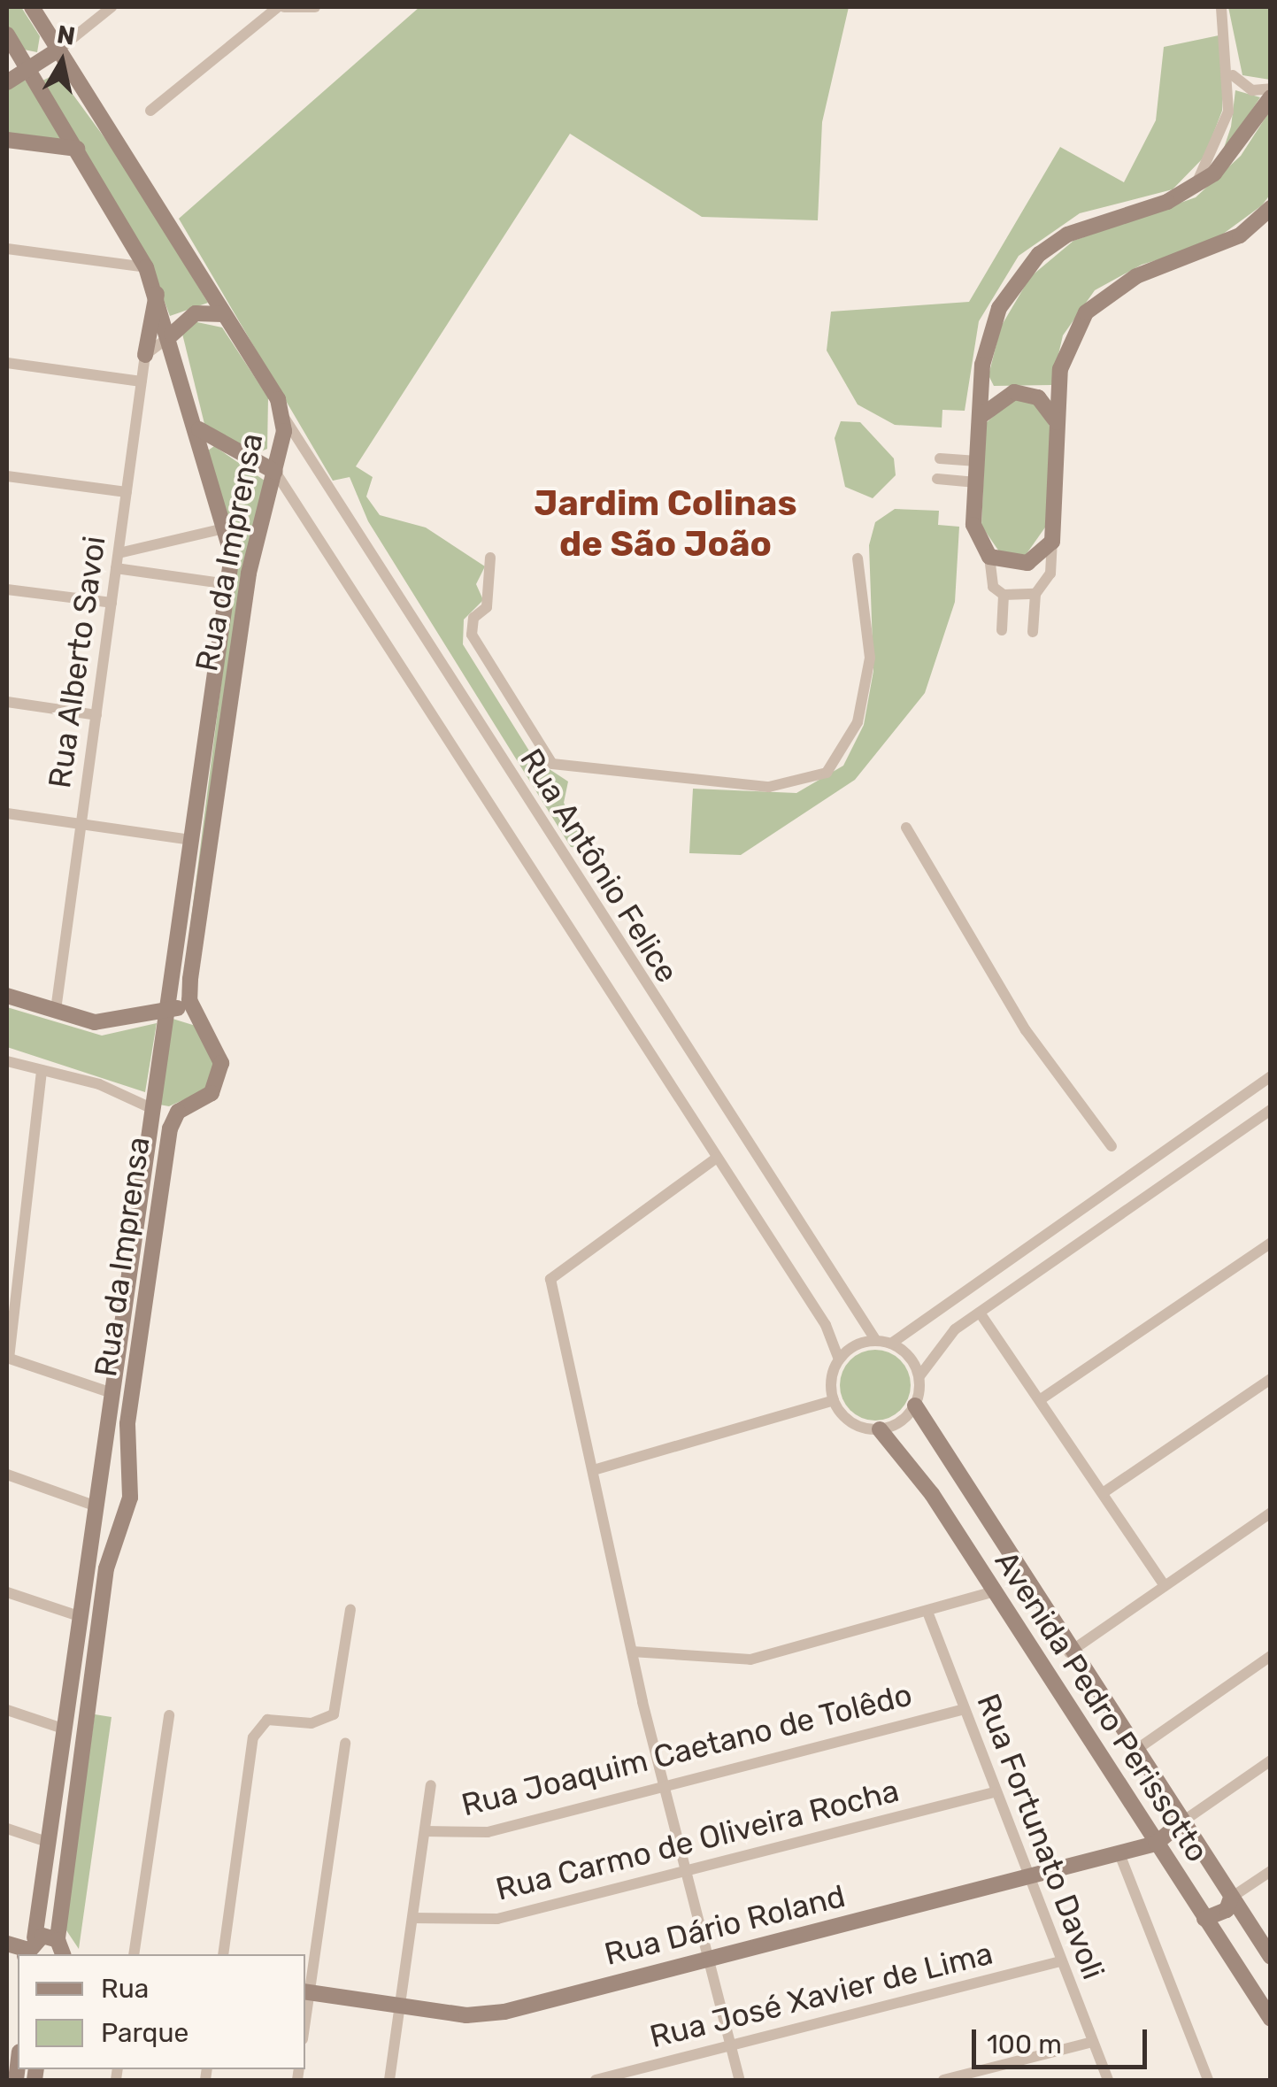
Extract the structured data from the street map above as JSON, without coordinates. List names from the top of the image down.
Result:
{
  "streets": {
    "street": [
      "Rua da Imprensa",
      "Rua Alberto Savoi",
      "Rua Antônio Felice",
      "Avenida Pedro Perissotto",
      "Rua Joaquim Caetano de Tolêdo",
      "Rua Fortunato Davoli",
      "Rua Carmo de Oliveira Rocha",
      "Rua Dário Roland",
      "Rua José Xavier de Lima"
    ]
  },
  "crossings": [
    ["Rua da Imprensa", "Rua Antônio Felice"],
    ["Rua Antônio Felice", "Avenida Pedro Perissotto"],
    ["Avenida Pedro Perissotto", "Rua Dário Roland"],
    ["Rua Joaquim Caetano de Tolêdo", "Rua Fortunato Davoli"],
    ["Rua Fortunato Davoli", "Rua Carmo de Oliveira Rocha"],
    ["Rua Fortunato Davoli", "Rua Dário Roland"],
    ["Rua Fortunato Davoli", "Rua José Xavier de Lima"]
  ],
  "districts": ["Jardim Colinas de São João"],
  "legend": ["Rua", "Parque"],
  "scale_bar": "100 m",
  "north": "top"
}
